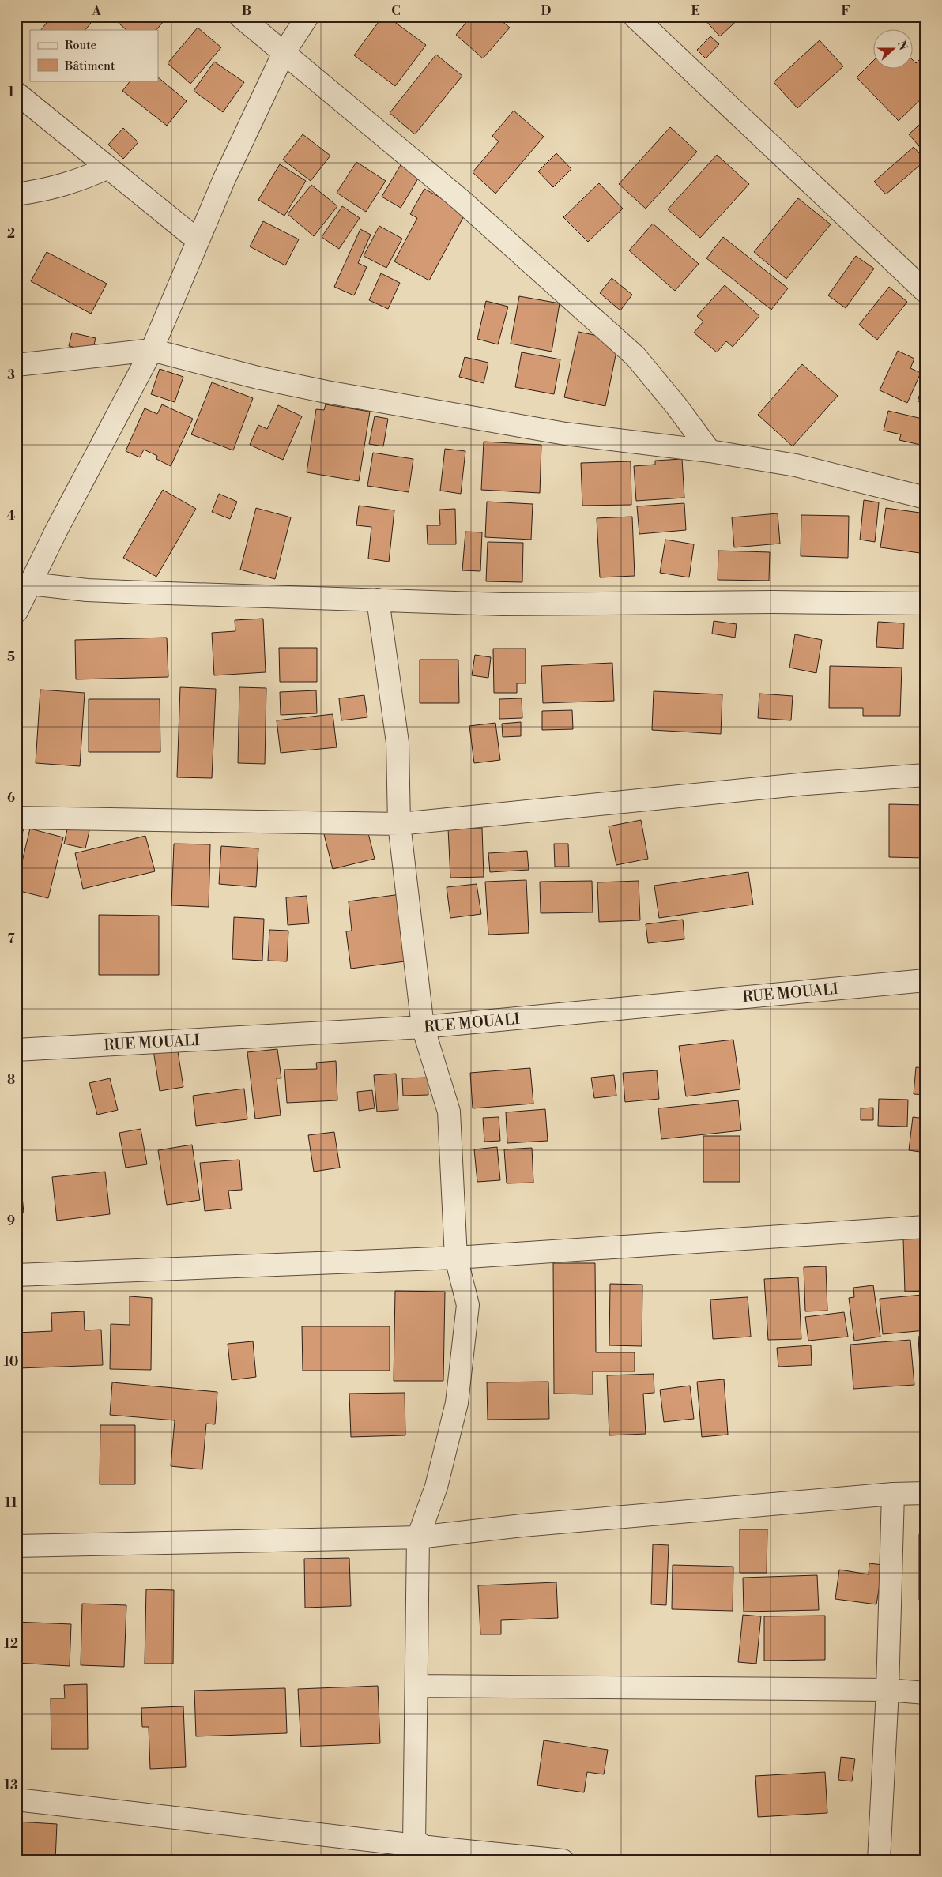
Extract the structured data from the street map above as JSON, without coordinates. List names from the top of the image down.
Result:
{
  "streets": {
    "street": ["RUE MOUALI"]
  },
  "legend": ["Route", "Bâtiment"],
  "north": "right",
  "grid": {
    "columns": [
      "A",
      "B",
      "C",
      "D",
      "E",
      "F"
    ],
    "rows": [
      "1",
      "2",
      "3",
      "4",
      "5",
      "6",
      "7",
      "8",
      "9",
      "10",
      "11",
      "12",
      "13"
    ]
  }
}
